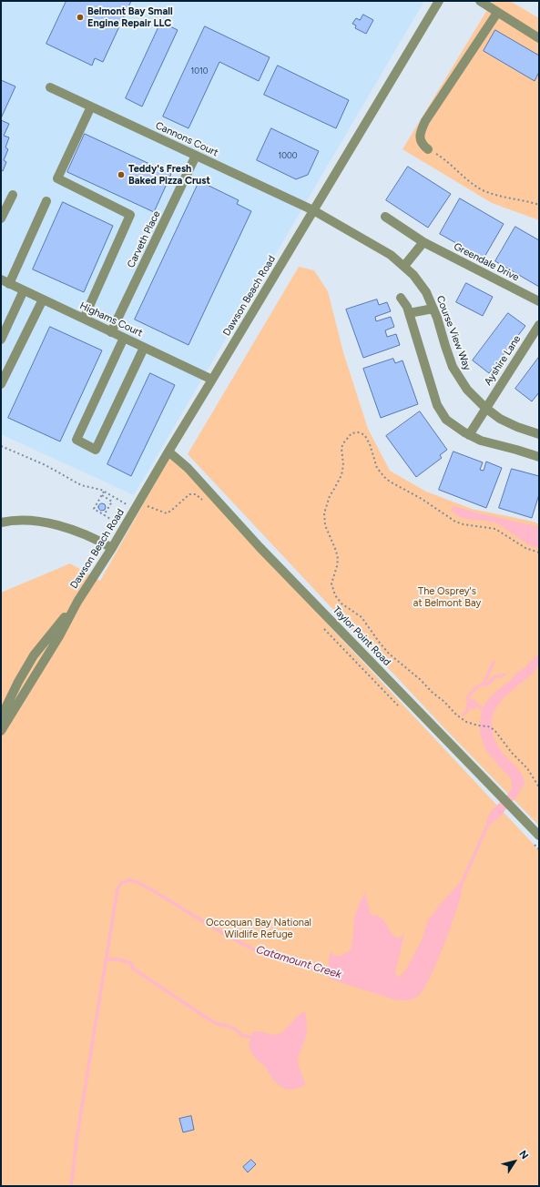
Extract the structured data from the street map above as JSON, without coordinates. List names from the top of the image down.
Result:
{
  "streets": {
    "street": [
      "Cannons Court",
      "Carveth Place",
      "Greendale Drive",
      "Dawson Beach Road",
      "Highams Court",
      "Course View Way",
      "Ayshire Lane",
      "Taylor Point Road"
    ]
  },
  "crossings": [
    ["Cannons Court", "Carveth Place"],
    ["Cannons Court", "Dawson Beach Road"],
    ["Cannons Court", "Course View Way"],
    ["Carveth Place", "Highams Court"],
    ["Dawson Beach Road", "Highams Court"],
    ["Dawson Beach Road", "Course View Way"],
    ["Dawson Beach Road", "Taylor Point Road"],
    ["Course View Way", "Ayshire Lane"]
  ],
  "water": ["Catamount Creek"],
  "parks": ["The Osprey's at Belmont Bay", "Occoquan Bay National Wildlife Refuge"],
  "places": ["Belmont Bay Small Engine Repair LLC", "Teddy's Fresh Baked Pizza Crust"],
  "house_numbers": ["1010", "1000"],
  "north": "top right"
}
